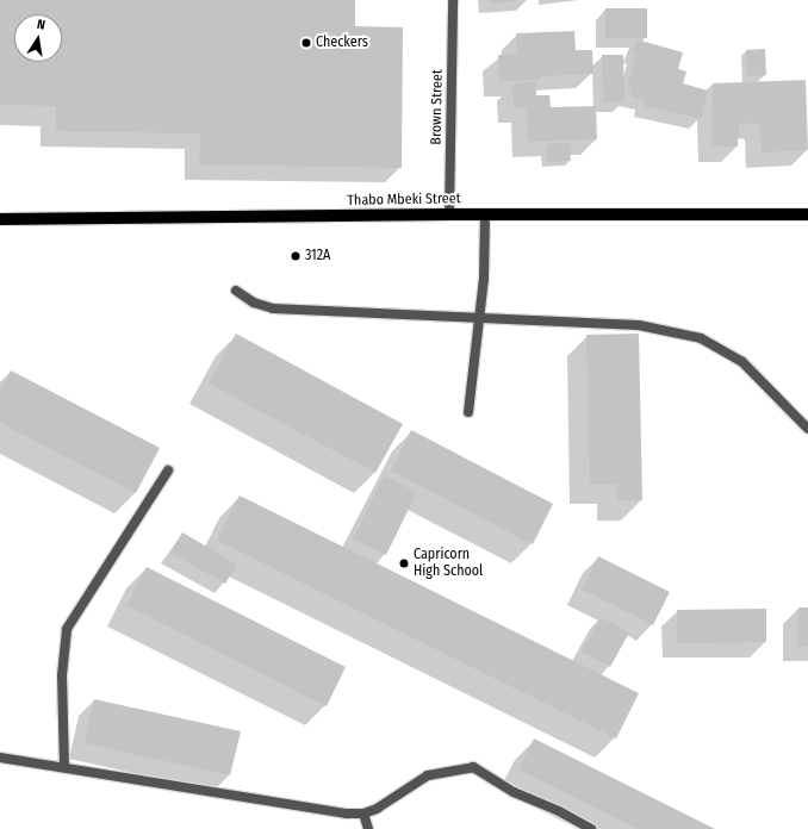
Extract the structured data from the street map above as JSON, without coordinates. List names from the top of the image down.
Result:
{
  "streets": {
    "main road": ["Thabo Mbeki Street"],
    "street": ["Brown Street"]
  },
  "crossings": [
    ["Brown Street", "Thabo Mbeki Street"]
  ],
  "places": ["Checkers", "312A", "Capricorn High School"],
  "north": "top"
}
